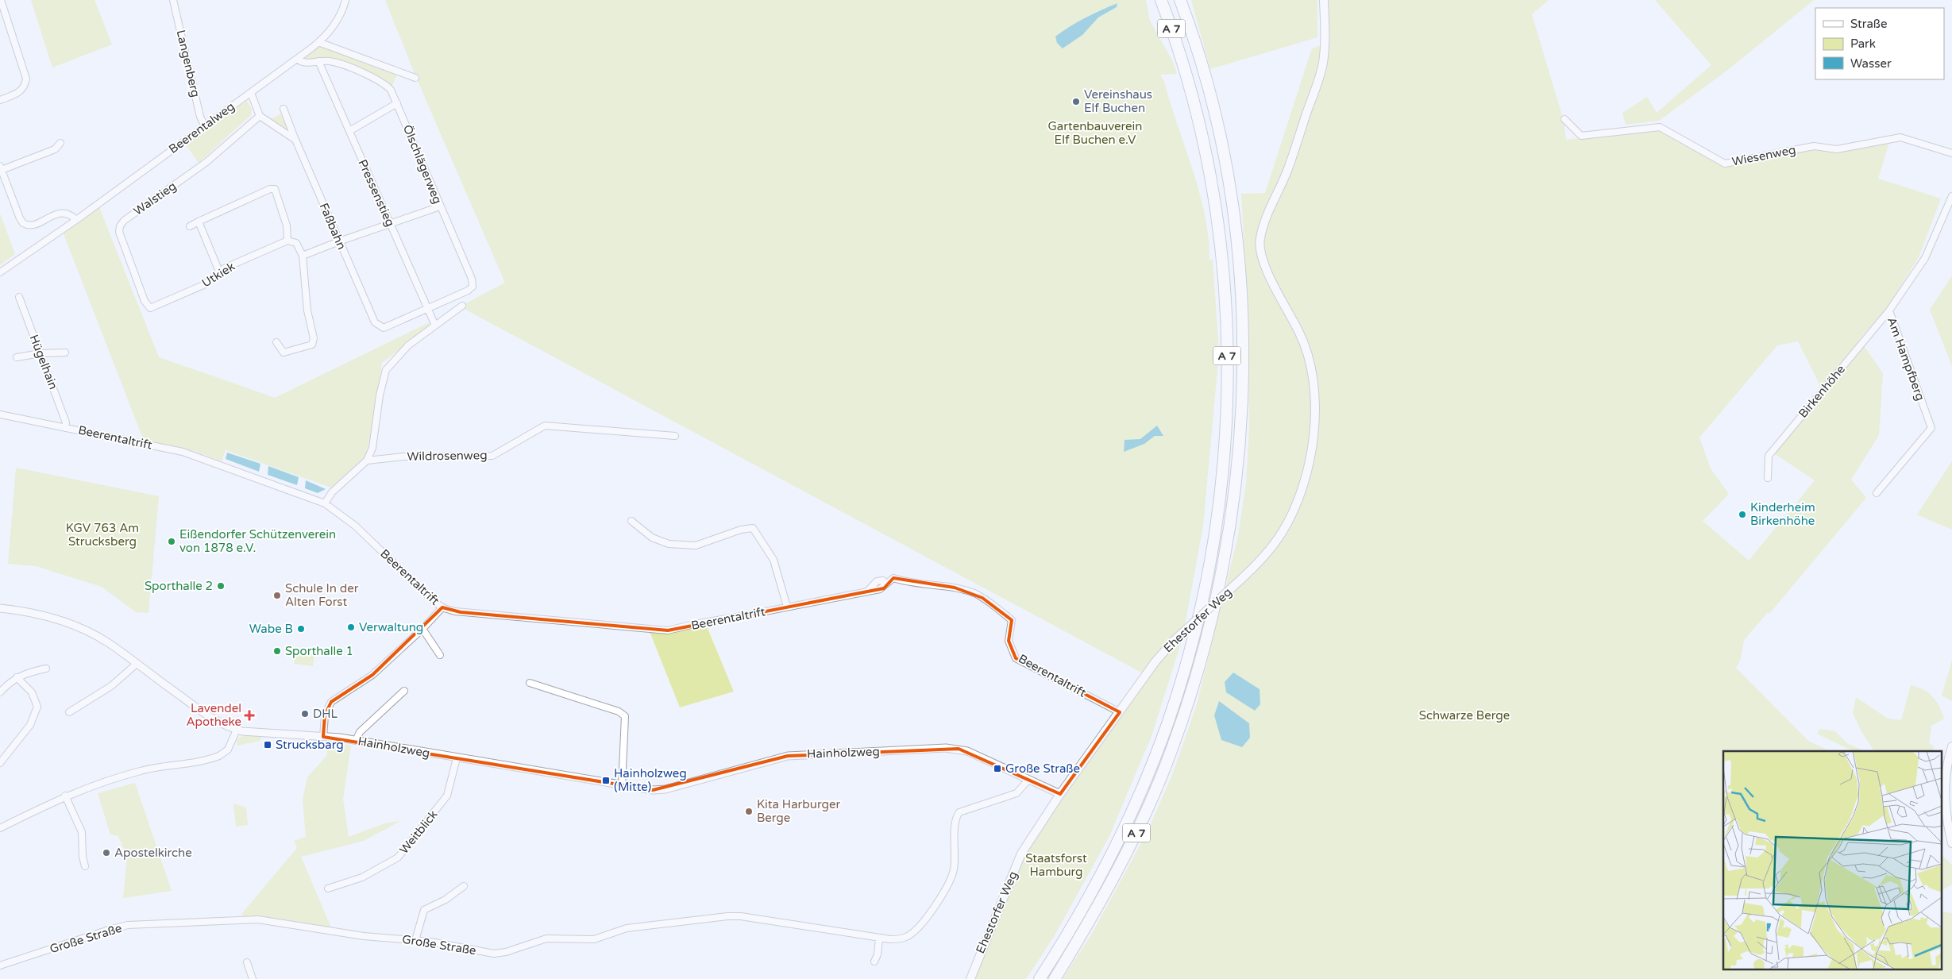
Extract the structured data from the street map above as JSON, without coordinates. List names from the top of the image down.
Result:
{
  "streets": {
    "highway": ["A 7"],
    "main road": ["Ehestorfer Weg"],
    "street": [
      "Langenberg",
      "Beerentalweg",
      "Wiesenweg",
      "Ölschlägerweg",
      "Pressenstieg",
      "Walstieg",
      "Faßbahn",
      "Utkiek",
      "Am Hampfberg",
      "Hügelhain",
      "Birkenhöhe",
      "Beerentaltrift",
      "Wildrosenweg",
      "Hainholzweg",
      "Weitblick",
      "Große Straße"
    ]
  },
  "crossings": [
    ["Langenberg", "Beerentalweg"],
    ["Beerentalweg", "Ölschlägerweg"],
    ["Ölschlägerweg", "Pressenstieg"],
    ["Ölschlägerweg", "Faßbahn"],
    ["Pressenstieg", "Faßbahn"],
    ["Walstieg", "Utkiek"],
    ["Am Hampfberg", "Birkenhöhe"],
    ["Hügelhain", "Beerentaltrift"],
    ["Beerentaltrift", "Ehestorfer Weg"],
    ["Ehestorfer Weg", "Hainholzweg"],
    ["Hainholzweg", "Weitblick"],
    ["Hainholzweg", "Große Straße"]
  ],
  "parks": [
    "Gartenbauverein Elf Buchen e.V",
    "KGV 763 Am Strucksberg",
    "Schwarze Berge",
    "Staatsforst Hamburg"
  ],
  "places": {
    "other": [
      "Vereinshaus Elf Buchen",
      "Kinderheim Birkenhöhe",
      "Eißendorfer Schützenverein von 1878 e.V.",
      "Sporthalle 2",
      "Schule In der Alten Forst",
      "Verwaltung",
      "Wabe B",
      "Sporthalle 1",
      "DHL",
      "Kita Harburger Berge",
      "Apostelkirche"
    ],
    "health": ["Lavendel Apotheke"],
    "transit": ["Strucksbarg", "Große Straße", "Hainholzweg (Mitte)"]
  },
  "legend": ["Straße", "Park", "Wasser"]
}
